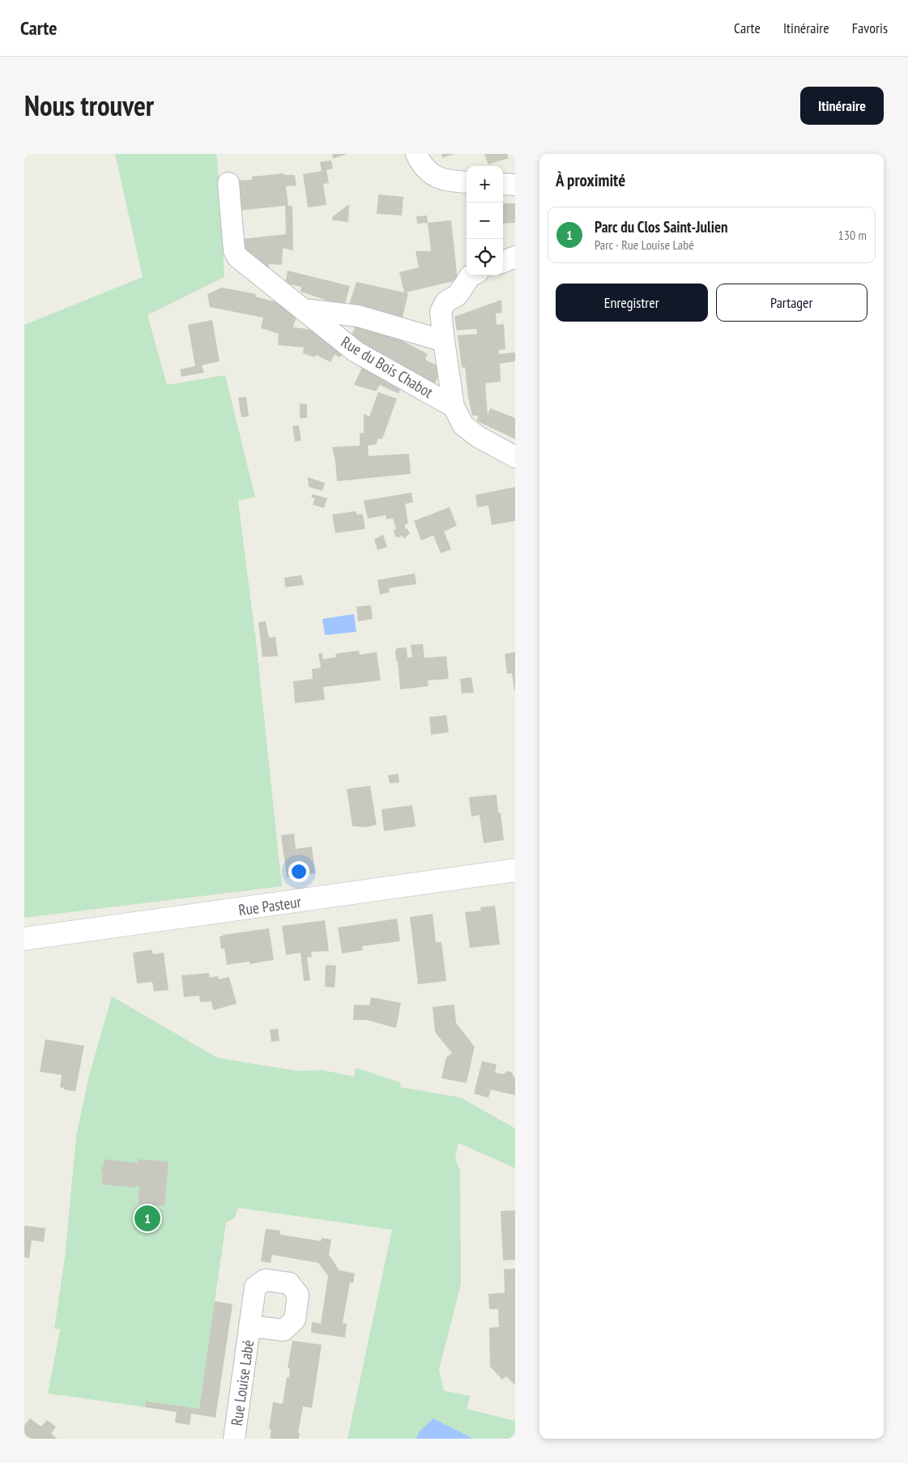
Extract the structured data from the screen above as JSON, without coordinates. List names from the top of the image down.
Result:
{
  "streets": {
    "street": ["Rue du Bois Chabot", "Rue Pasteur", "Rue Louise Labé"]
  },
  "page": {
    "header": "Carte",
    "nav": ["Carte", "Itinéraire", "Favoris"],
    "title": "Nous trouver",
    "buttons": [
      "Itinéraire",
      ["Enregistrer", "Partager"]
    ],
    "heading": "À proximité",
    "map_buttons": ["+", "−"],
    "list": [
      {
        "mark": "1",
        "name": "Parc du Clos Saint-Julien",
        "note": "Parc · Rue Louise Labé",
        "value": "130 m"
      }
    ],
    "pins": "1"
  }
}
